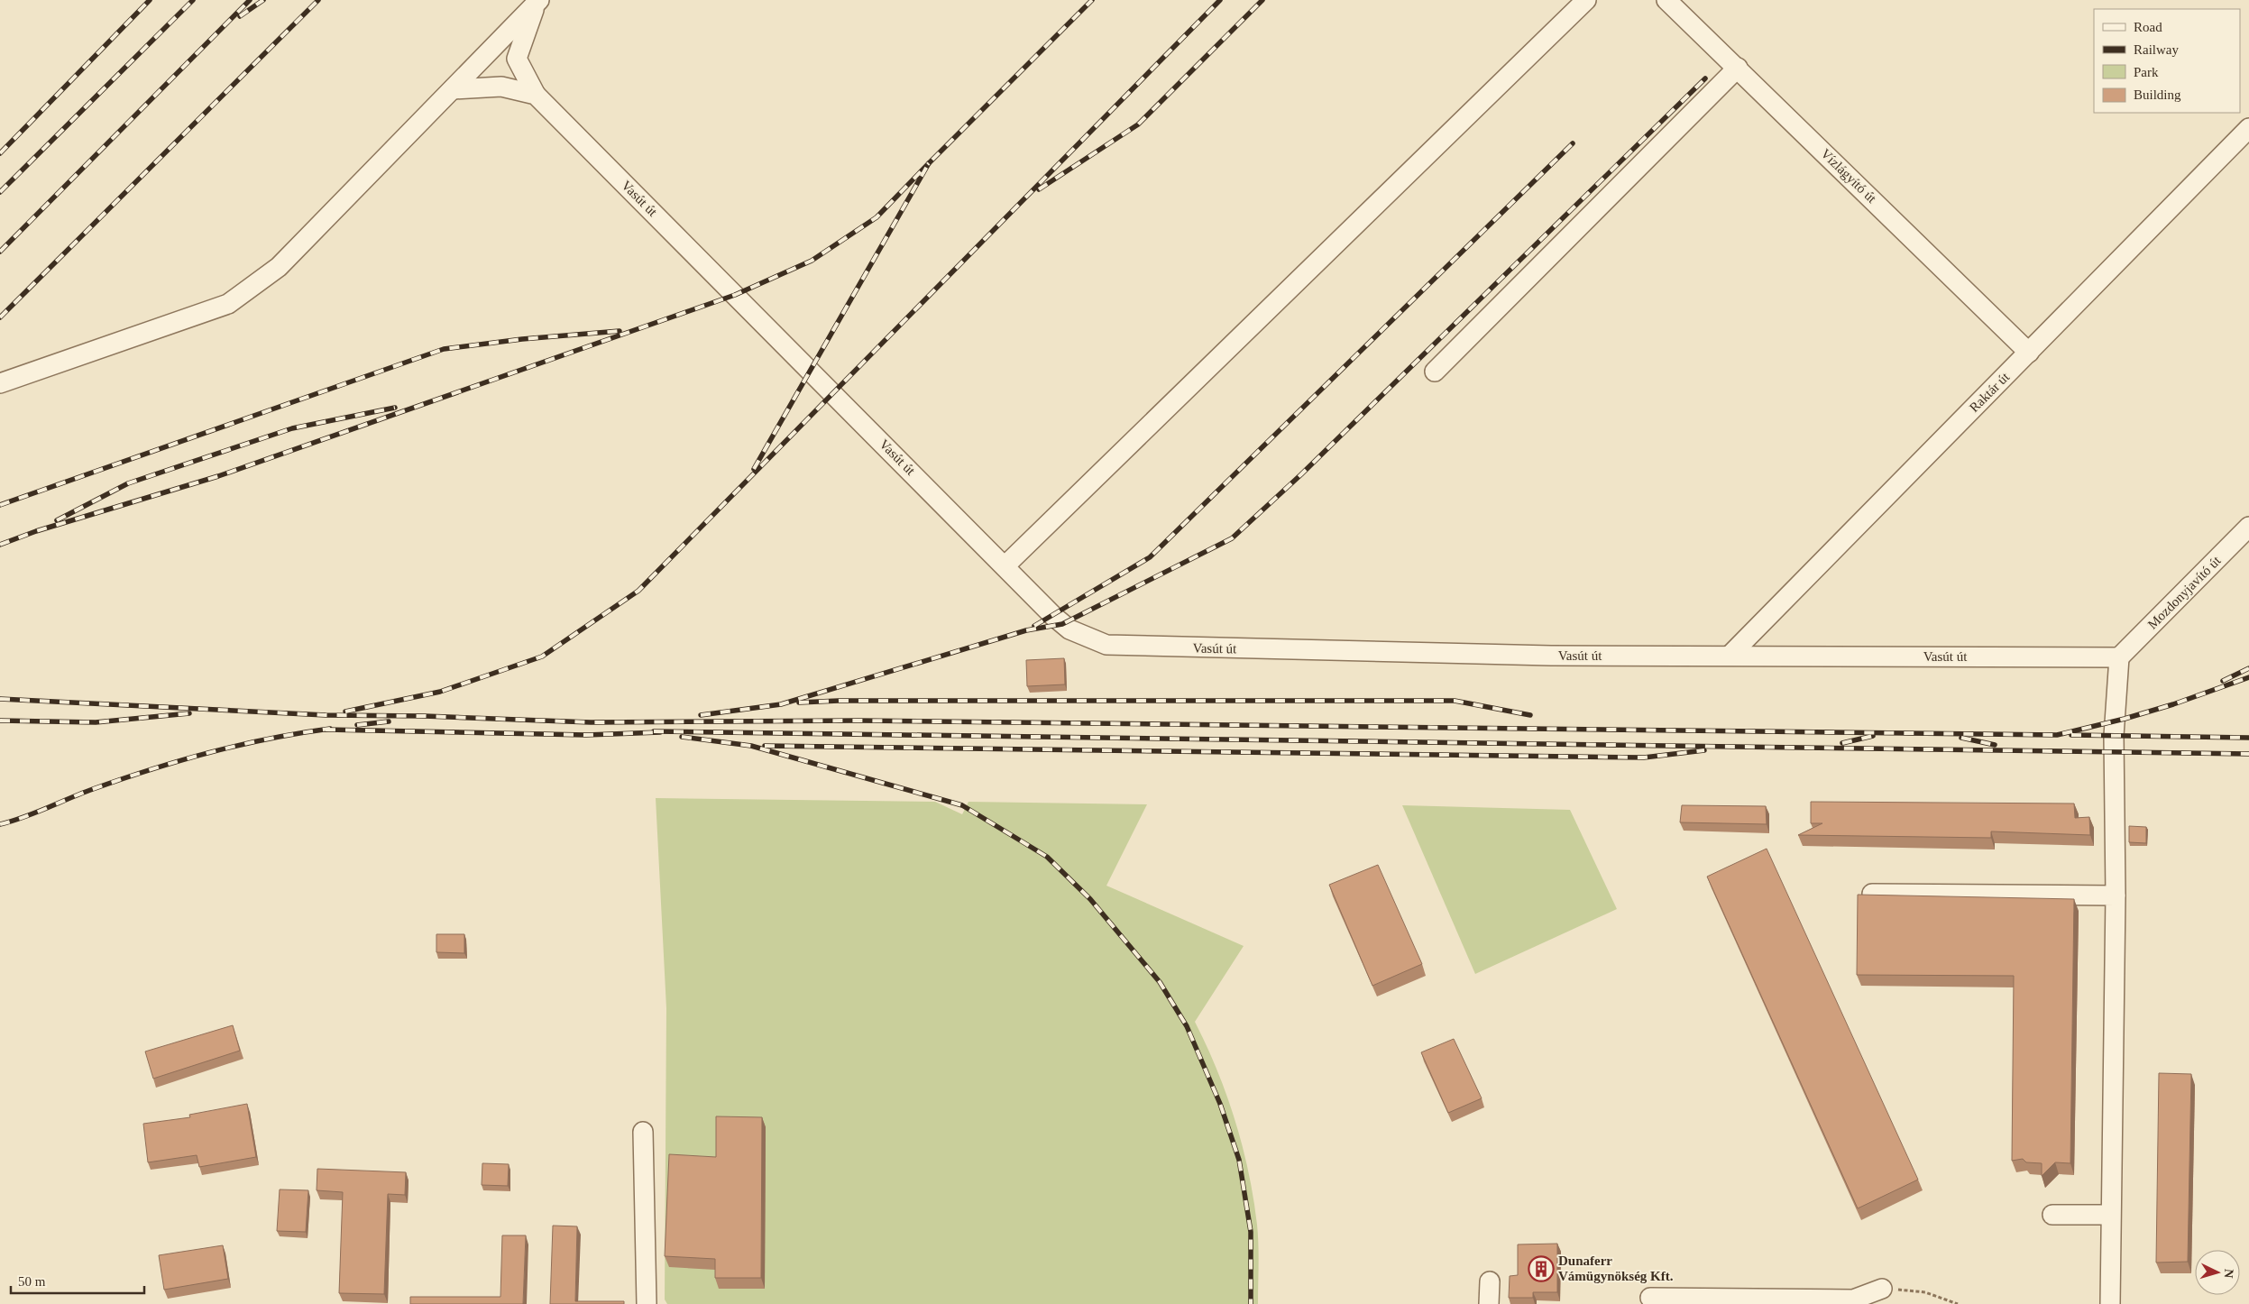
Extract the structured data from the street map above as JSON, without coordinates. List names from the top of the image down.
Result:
{
  "streets": {
    "lane": [
      "Vízlágyító út",
      "Vasút út",
      "Raktár út",
      "Mozdonyjavító út"
    ]
  },
  "crossings": [
    ["Vízlágyító út", "Raktár út"],
    ["Vasút út", "Raktár út"],
    ["Vasút út", "Mozdonyjavító út"]
  ],
  "places": {
    "building": ["Dunaferr Vámügynökség Kft."]
  },
  "legend": [
    "Road",
    "Railway",
    "Park",
    "Building"
  ],
  "scale_bar": "50 m",
  "north": "right"
}
